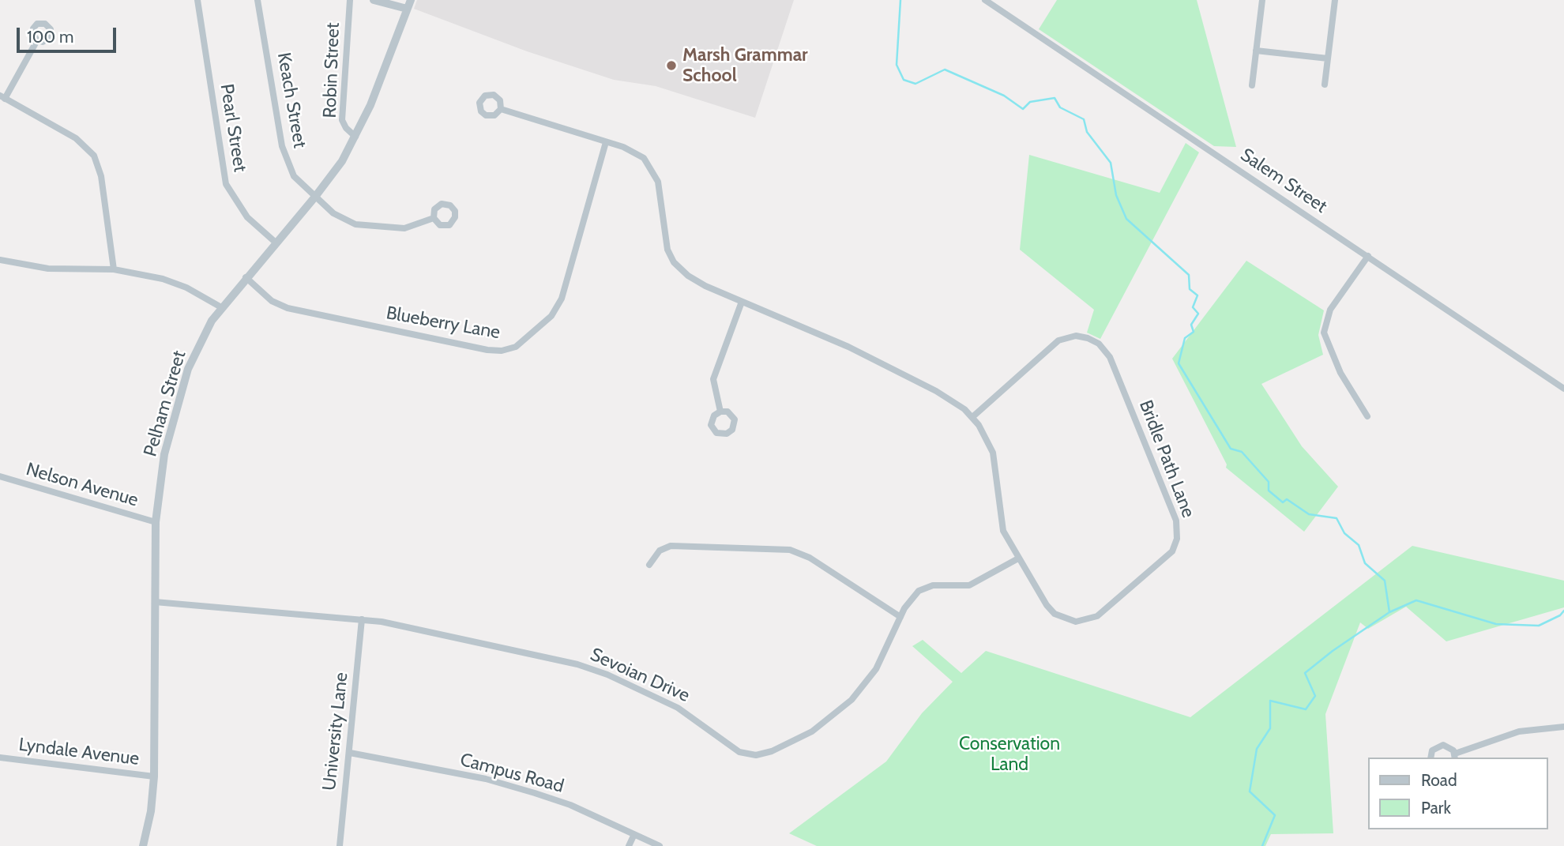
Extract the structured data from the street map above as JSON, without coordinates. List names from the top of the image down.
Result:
{
  "streets": {
    "street": [
      "Robin Street",
      "Keach Street",
      "Pearl Street",
      "Salem Street",
      "Blueberry Lane",
      "Pelham Street",
      "Bridle Path Lane",
      "Nelson Avenue",
      "Sevoian Drive",
      "University Lane",
      "Lyndale Avenue",
      "Campus Road"
    ]
  },
  "crossings": [
    ["Robin Street", "Pelham Street"],
    ["Keach Street", "Pelham Street"],
    ["Pearl Street", "Pelham Street"],
    ["Blueberry Lane", "Pelham Street"],
    ["Blueberry Lane", "Bridle Path Lane"],
    ["Pelham Street", "Nelson Avenue"],
    ["Pelham Street", "Sevoian Drive"],
    ["Pelham Street", "Lyndale Avenue"],
    ["Bridle Path Lane", "Sevoian Drive"],
    ["Sevoian Drive", "University Lane"],
    ["University Lane", "Campus Road"]
  ],
  "parks": ["Conservation Land"],
  "places": ["Marsh Grammar School"],
  "legend": ["Road", "Park"],
  "scale_bar": "100 m"
}
